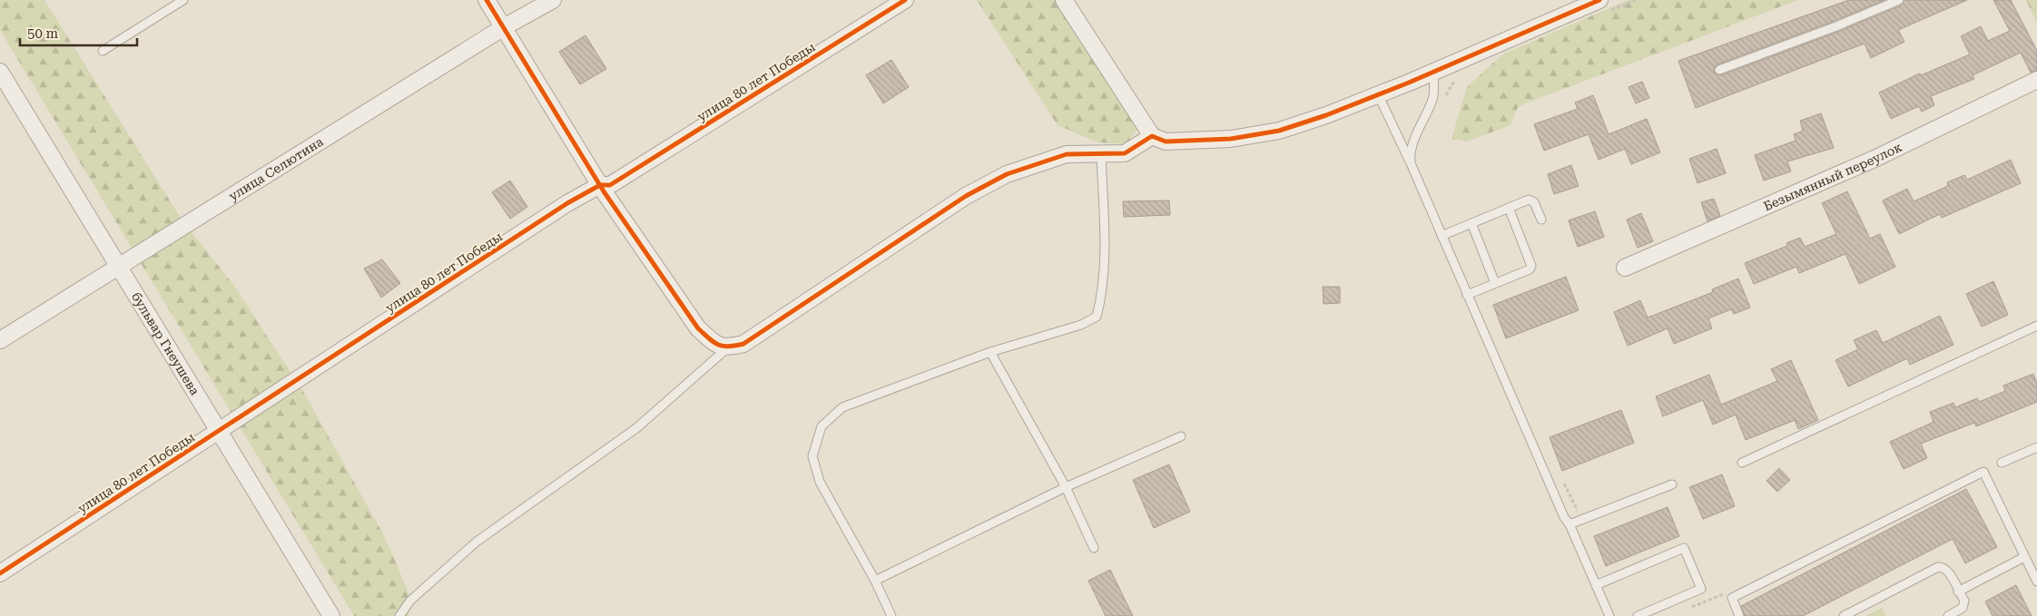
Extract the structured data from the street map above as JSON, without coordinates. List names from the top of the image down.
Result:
{
  "streets": {
    "street": [
      "улица 80 лет Победы",
      "улица Селютина",
      "Безымянный переулок",
      "бульвар Гнеушева"
    ]
  },
  "crossings": [
    ["улица 80 лет Победы", "бульвар Гнеушева"],
    ["улица Селютина", "бульвар Гнеушева"]
  ],
  "scale_bar": "50 m"
}
